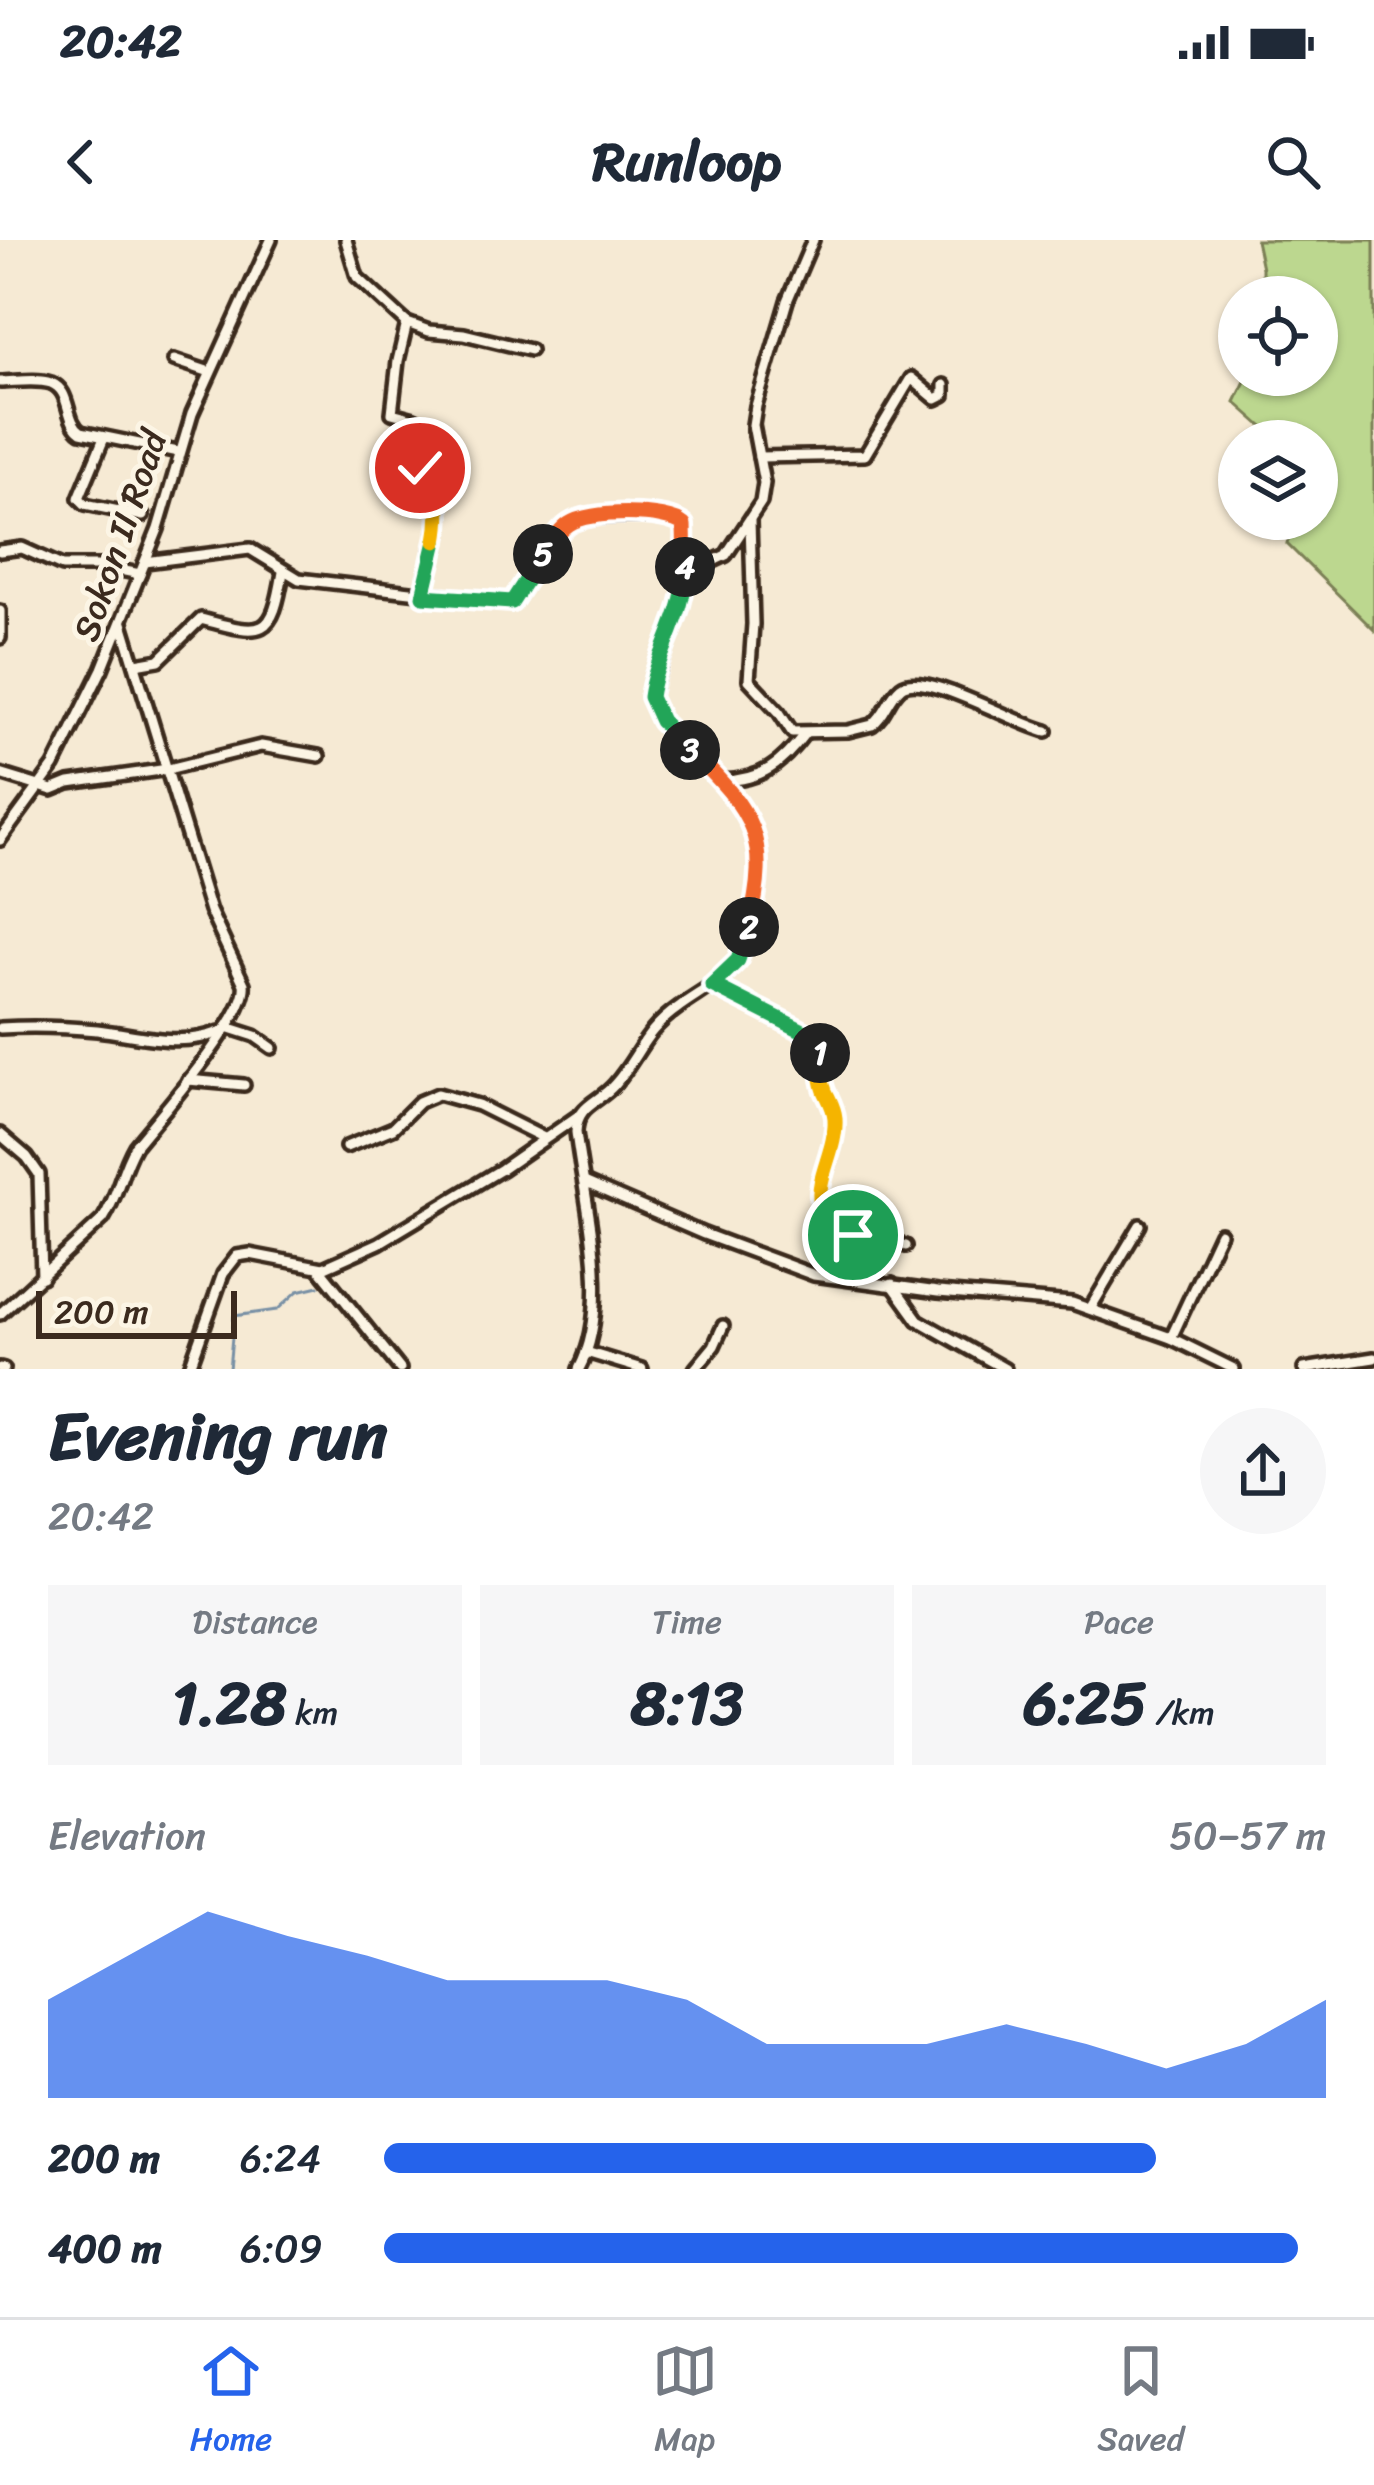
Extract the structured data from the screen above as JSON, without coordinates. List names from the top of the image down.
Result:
{
  "streets": {
    "street": ["Sokon II Road"]
  },
  "scale_bar": "200 m",
  "page": {
    "status": "20:42",
    "header": "Runloop",
    "pins": [
      "5",
      "4",
      "3",
      "2",
      "1"
    ],
    "scale": "200 m",
    "heading": ["Evening run", "20:42"],
    "stats": [
      ["Distance", "1.28 km"],
      ["Time", "8:13"],
      ["Pace", "6:25 /km"]
    ],
    "chart": ["Elevation", "50–57 m"],
    "list": [
      {
        "name": "200 m",
        "note": "6:24"
      },
      {
        "name": "400 m",
        "note": "6:09"
      }
    ],
    "tabs": ["Home", "Map", "Saved"]
  }
}
